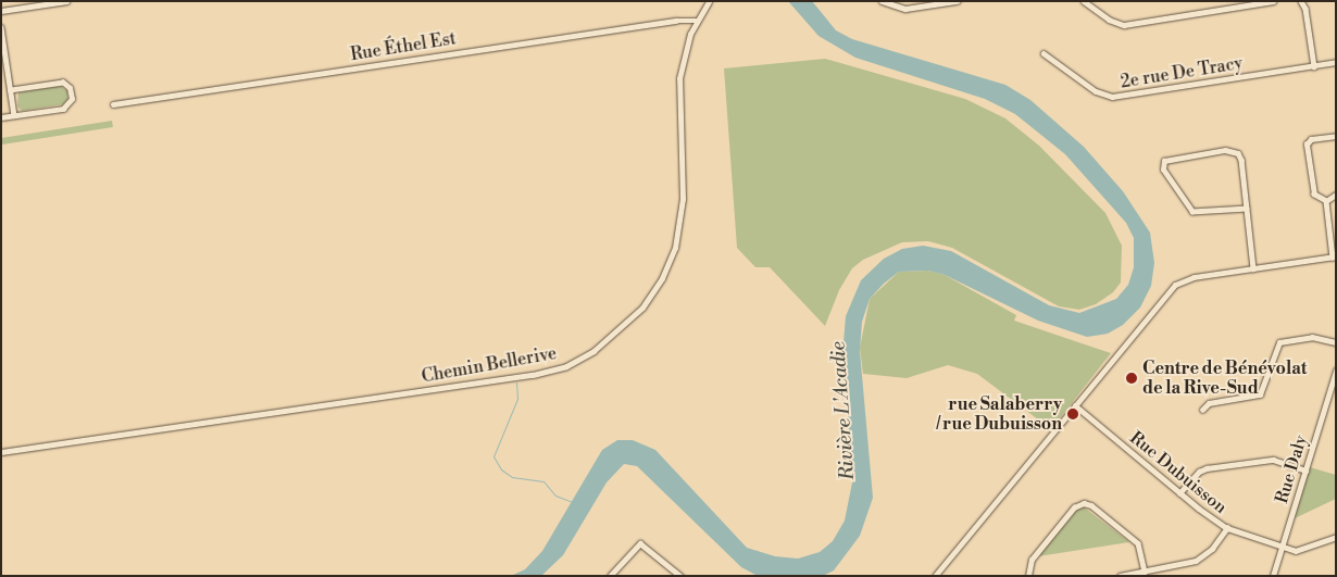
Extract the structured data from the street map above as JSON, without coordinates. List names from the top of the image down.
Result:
{
  "streets": {
    "street": [
      "Rue Éthel Est",
      "2e rue De Tracy",
      "Chemin Bellerive",
      "Rue Daly",
      "Rue Dubuisson"
    ]
  },
  "crossings": [
    ["Rue Éthel Est", "Chemin Bellerive"],
    ["Rue Daly", "Rue Dubuisson"]
  ],
  "water": ["Rivière L'Acadie"],
  "places": ["Centre de Bénévolat de la Rive-Sud", "rue Salaberry / rue Dubuisson"]
}
